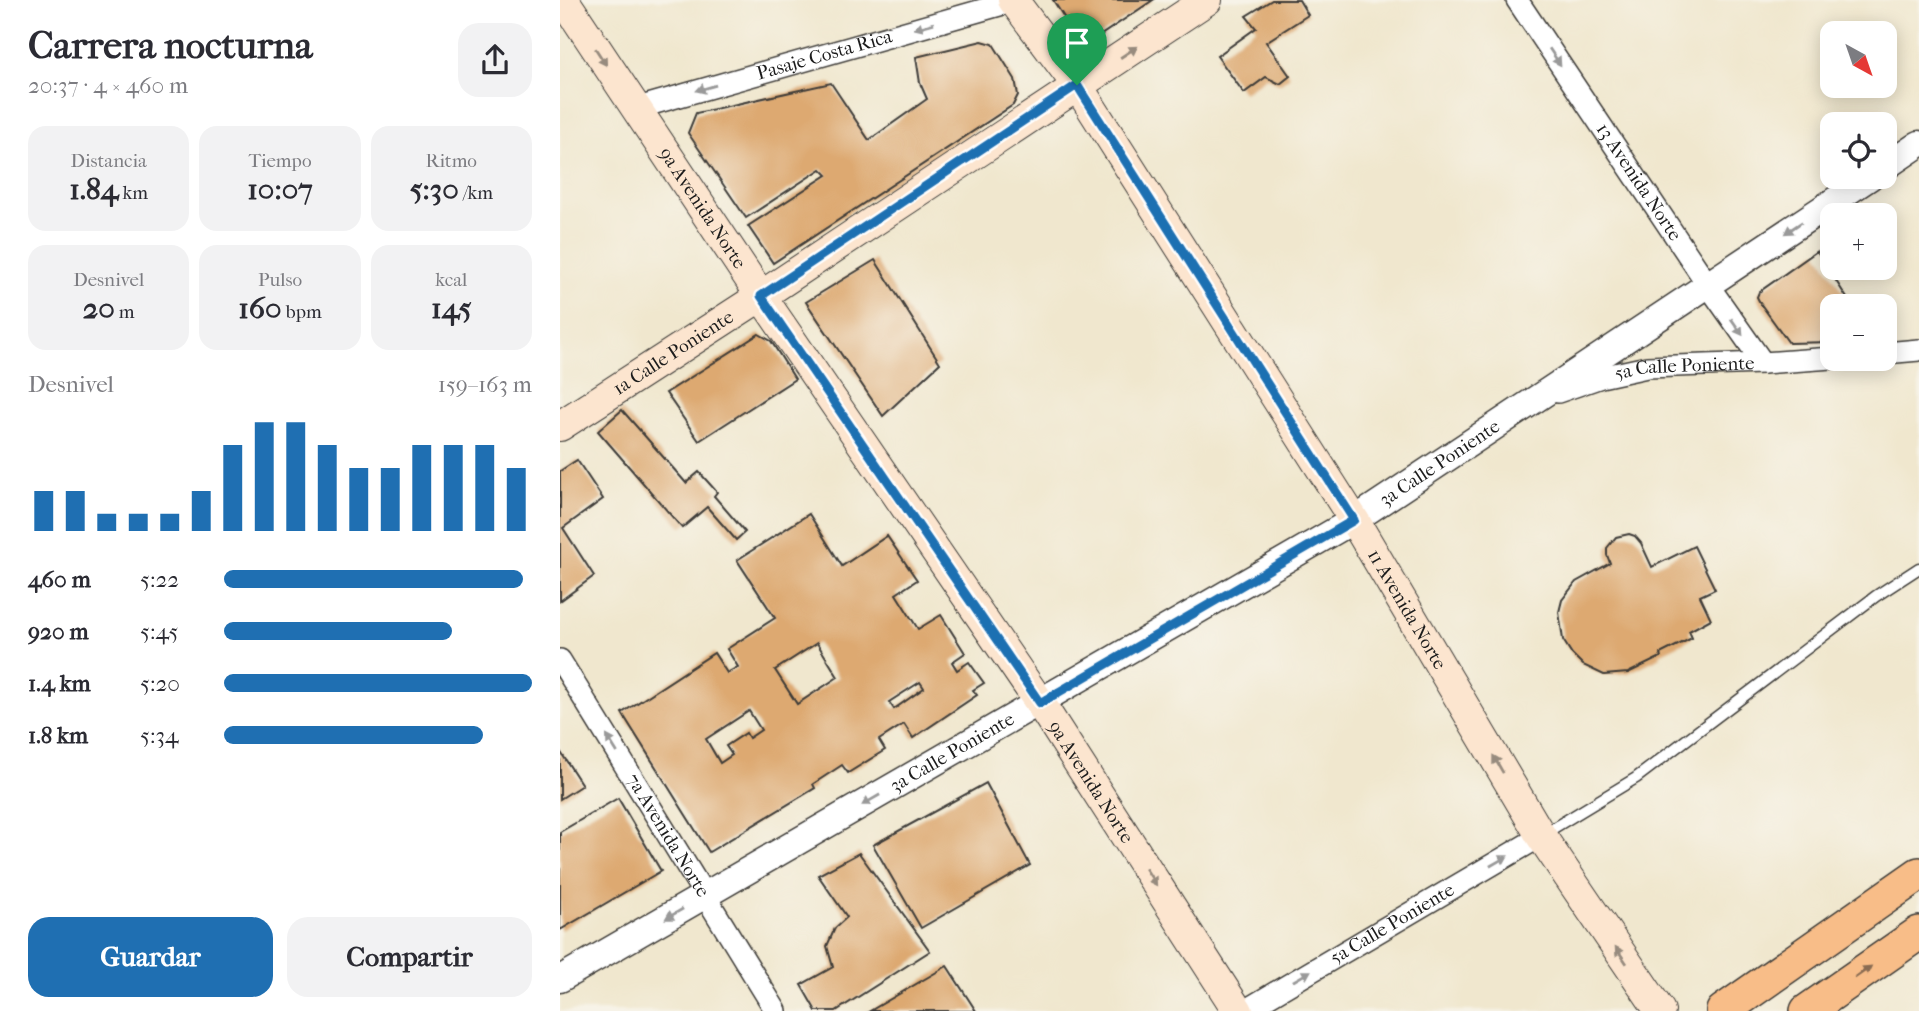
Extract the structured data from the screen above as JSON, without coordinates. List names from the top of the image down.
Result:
{
  "streets": {
    "main road": ["9a Avenida Norte", "1a Calle Poniente", "11 Avenida Norte"],
    "street": [
      "Pasaje Costa Rica",
      "13 Avenida Norte",
      "5a Calle Poniente",
      "3a Calle Poniente",
      "7a Avenida Norte"
    ]
  },
  "crossings": [
    ["Pasaje Costa Rica", "9a Avenida Norte"],
    ["Pasaje Costa Rica", "11 Avenida Norte"],
    ["13 Avenida Norte", "5a Calle Poniente"],
    ["13 Avenida Norte", "3a Calle Poniente"],
    ["9a Avenida Norte", "1a Calle Poniente"],
    ["9a Avenida Norte", "3a Calle Poniente"],
    ["1a Calle Poniente", "11 Avenida Norte"],
    ["5a Calle Poniente", "3a Calle Poniente"],
    ["5a Calle Poniente", "11 Avenida Norte"],
    ["3a Calle Poniente", "11 Avenida Norte"],
    ["3a Calle Poniente", "7a Avenida Norte"]
  ],
  "one_way": [
    "Pasaje Costa Rica",
    "13 Avenida Norte",
    "9a Avenida Norte",
    "5a Calle Poniente",
    "3a Calle Poniente",
    "11 Avenida Norte",
    "7a Avenida Norte"
  ],
  "north": "bottom right",
  "page": {
    "heading": ["Carrera nocturna", "20:37 · 4 × 460 m"],
    "map_buttons": ["+", "−"],
    "stats": [
      ["Distancia", "1.84 km"],
      ["Tiempo", "10:07"],
      ["Ritmo", "5:30 /km"],
      ["Desnivel", "20 m"],
      ["Pulso", "160 bpm"],
      ["kcal", "145"]
    ],
    "chart": ["Desnivel", "159–163 m"],
    "list": [
      {
        "name": "460 m",
        "note": "5:22"
      },
      {
        "name": "920 m",
        "note": "5:45"
      },
      {
        "name": "1.4 km",
        "note": "5:20"
      },
      {
        "name": "1.8 km",
        "note": "5:34"
      }
    ],
    "buttons": ["Guardar", "Compartir"]
  }
}
